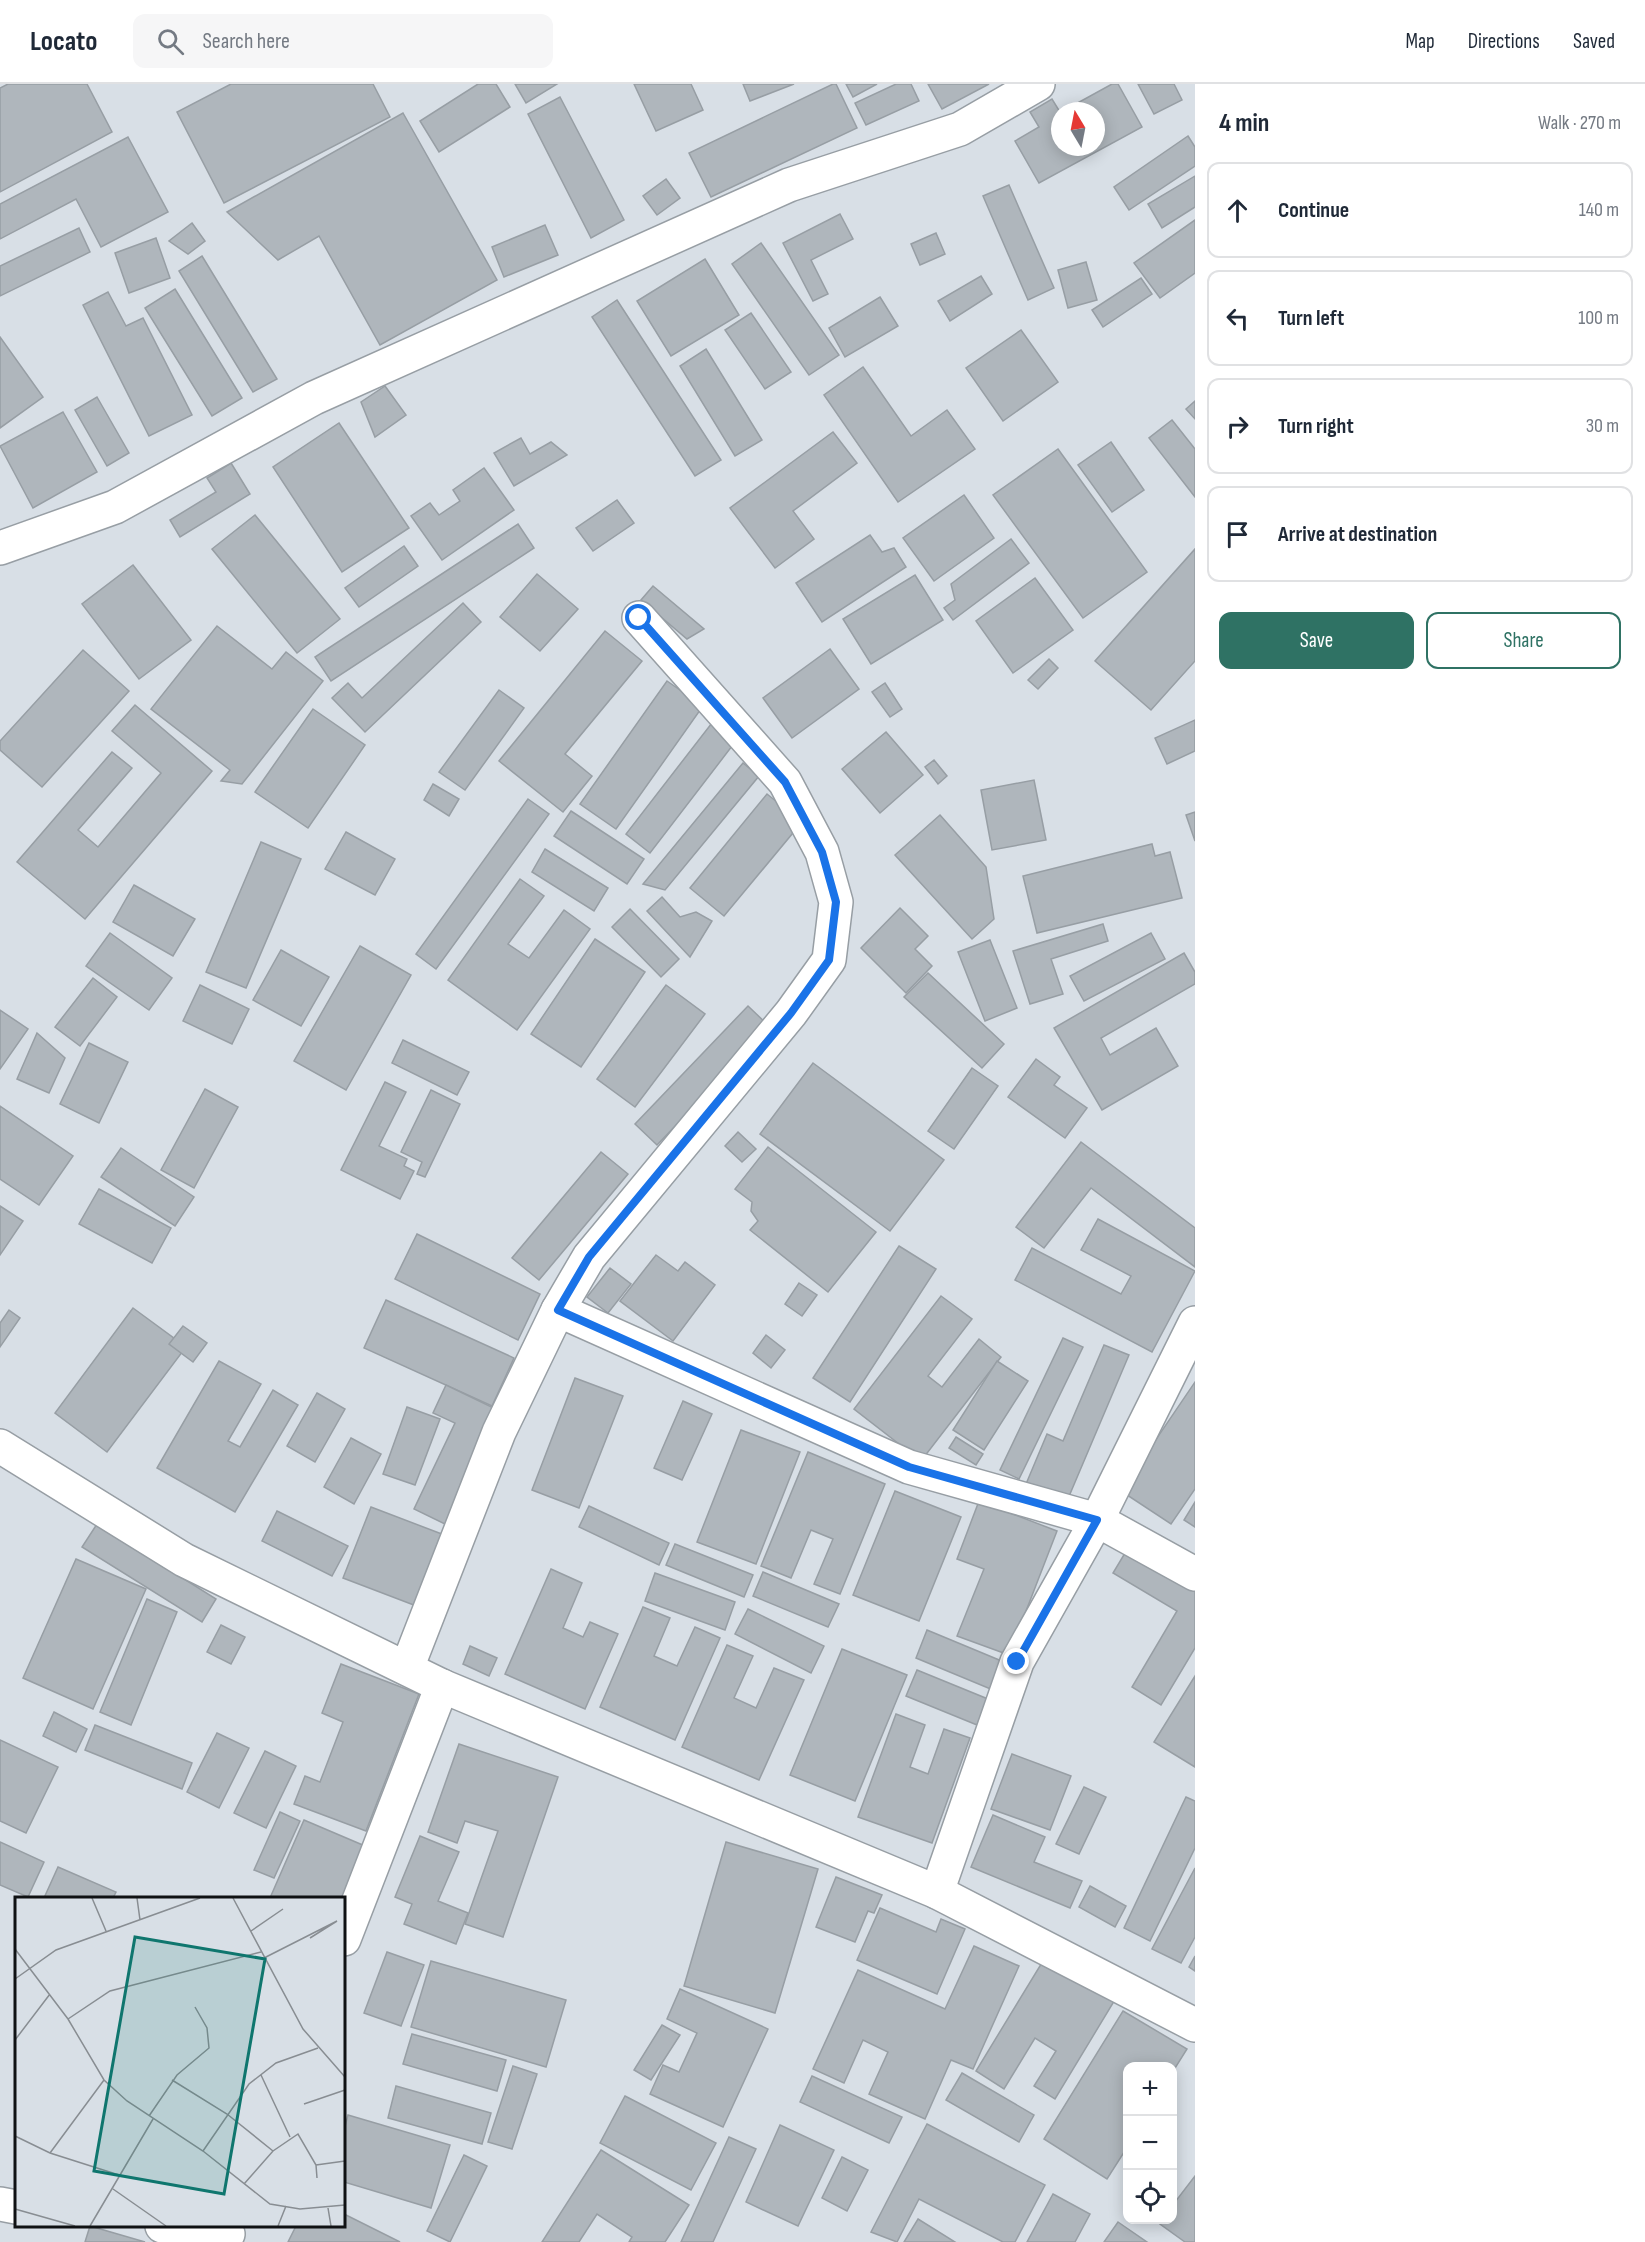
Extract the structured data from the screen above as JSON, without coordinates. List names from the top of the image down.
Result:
{
  "north": "top",
  "page": {
    "header": "Locato",
    "search": "Search here",
    "nav": ["Map", "Directions", "Saved"],
    "heading": ["4 min", "Walk · 270 m"],
    "list": [
      ["Continue", "140 m"],
      ["Turn left", "100 m"],
      ["Turn right", "30 m"],
      "Arrive at destination"
    ],
    "buttons": ["Save", "Share"],
    "map_buttons": ["+", "−"]
  }
}
